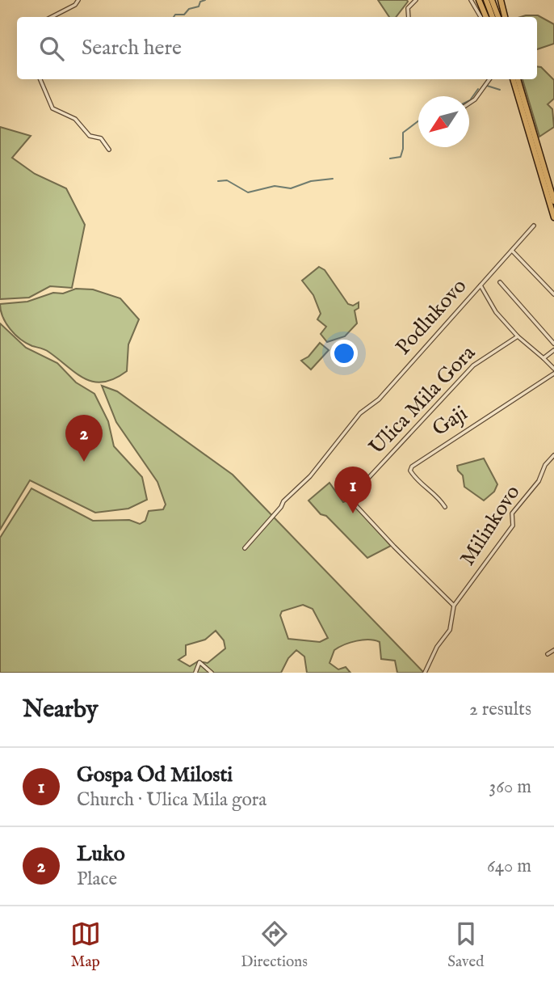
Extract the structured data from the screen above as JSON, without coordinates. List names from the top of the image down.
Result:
{
  "streets": {
    "street": [
      "Podlukovo",
      "Ulica Mila Gora",
      "Gaji",
      "Milinkovo"
    ]
  },
  "crossings": [
    ["Podlukovo", "Ulica Mila Gora"],
    ["Ulica Mila Gora", "Milinkovo"]
  ],
  "north": "bottom left",
  "page": {
    "search": "Search here",
    "pins": ["2", "1"],
    "heading": ["Nearby", "2 results"],
    "list": [
      {
        "mark": "1",
        "name": "Gospa Od Milosti",
        "note": "Church · Ulica Mila gora",
        "value": "360 m"
      },
      {
        "mark": "2",
        "name": "Luko",
        "note": "Place",
        "value": "640 m"
      }
    ],
    "nav": ["Map", "Directions", "Saved"]
  }
}
